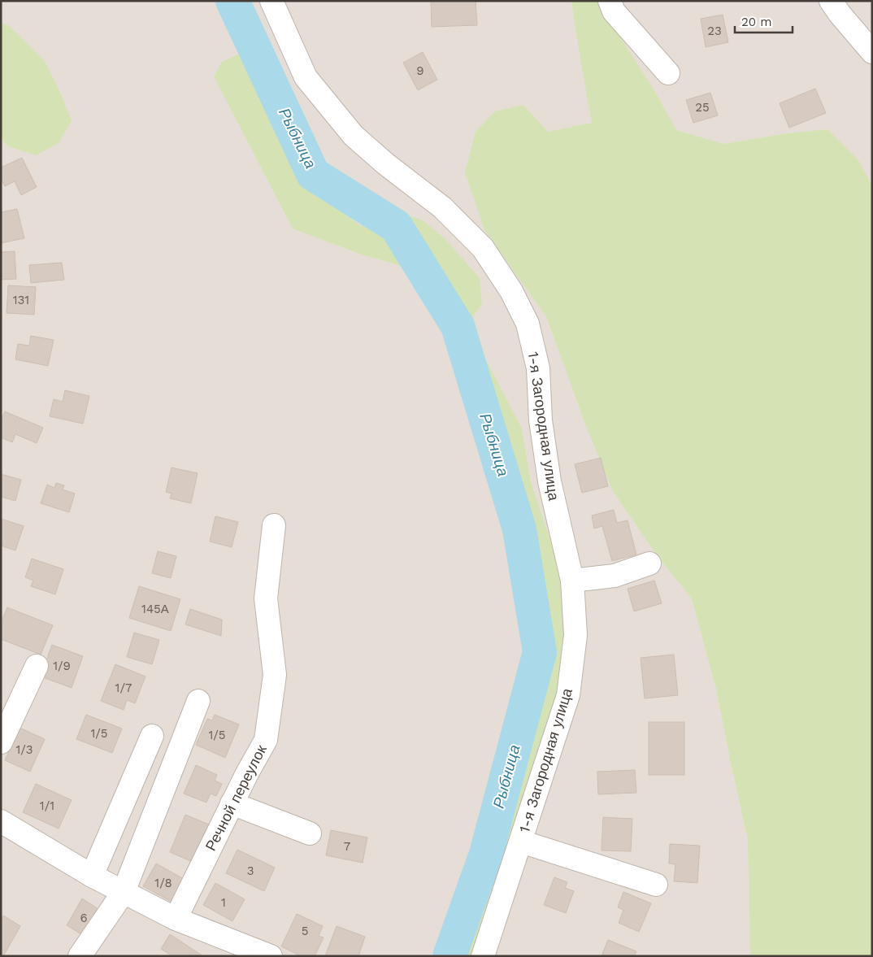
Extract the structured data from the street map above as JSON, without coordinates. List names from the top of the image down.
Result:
{
  "streets": {
    "street": ["1-я Загородная улица", "Речной переулок"]
  },
  "water": ["Рыбница"],
  "house_numbers": [
    "23",
    "9",
    "25",
    "131",
    "145А",
    "1/9",
    "1/7",
    "1/5",
    "1/5",
    "1/3",
    "1/1",
    "7",
    "3",
    "1/8",
    "1",
    "6",
    "5"
  ],
  "scale_bar": "20 m"
}
